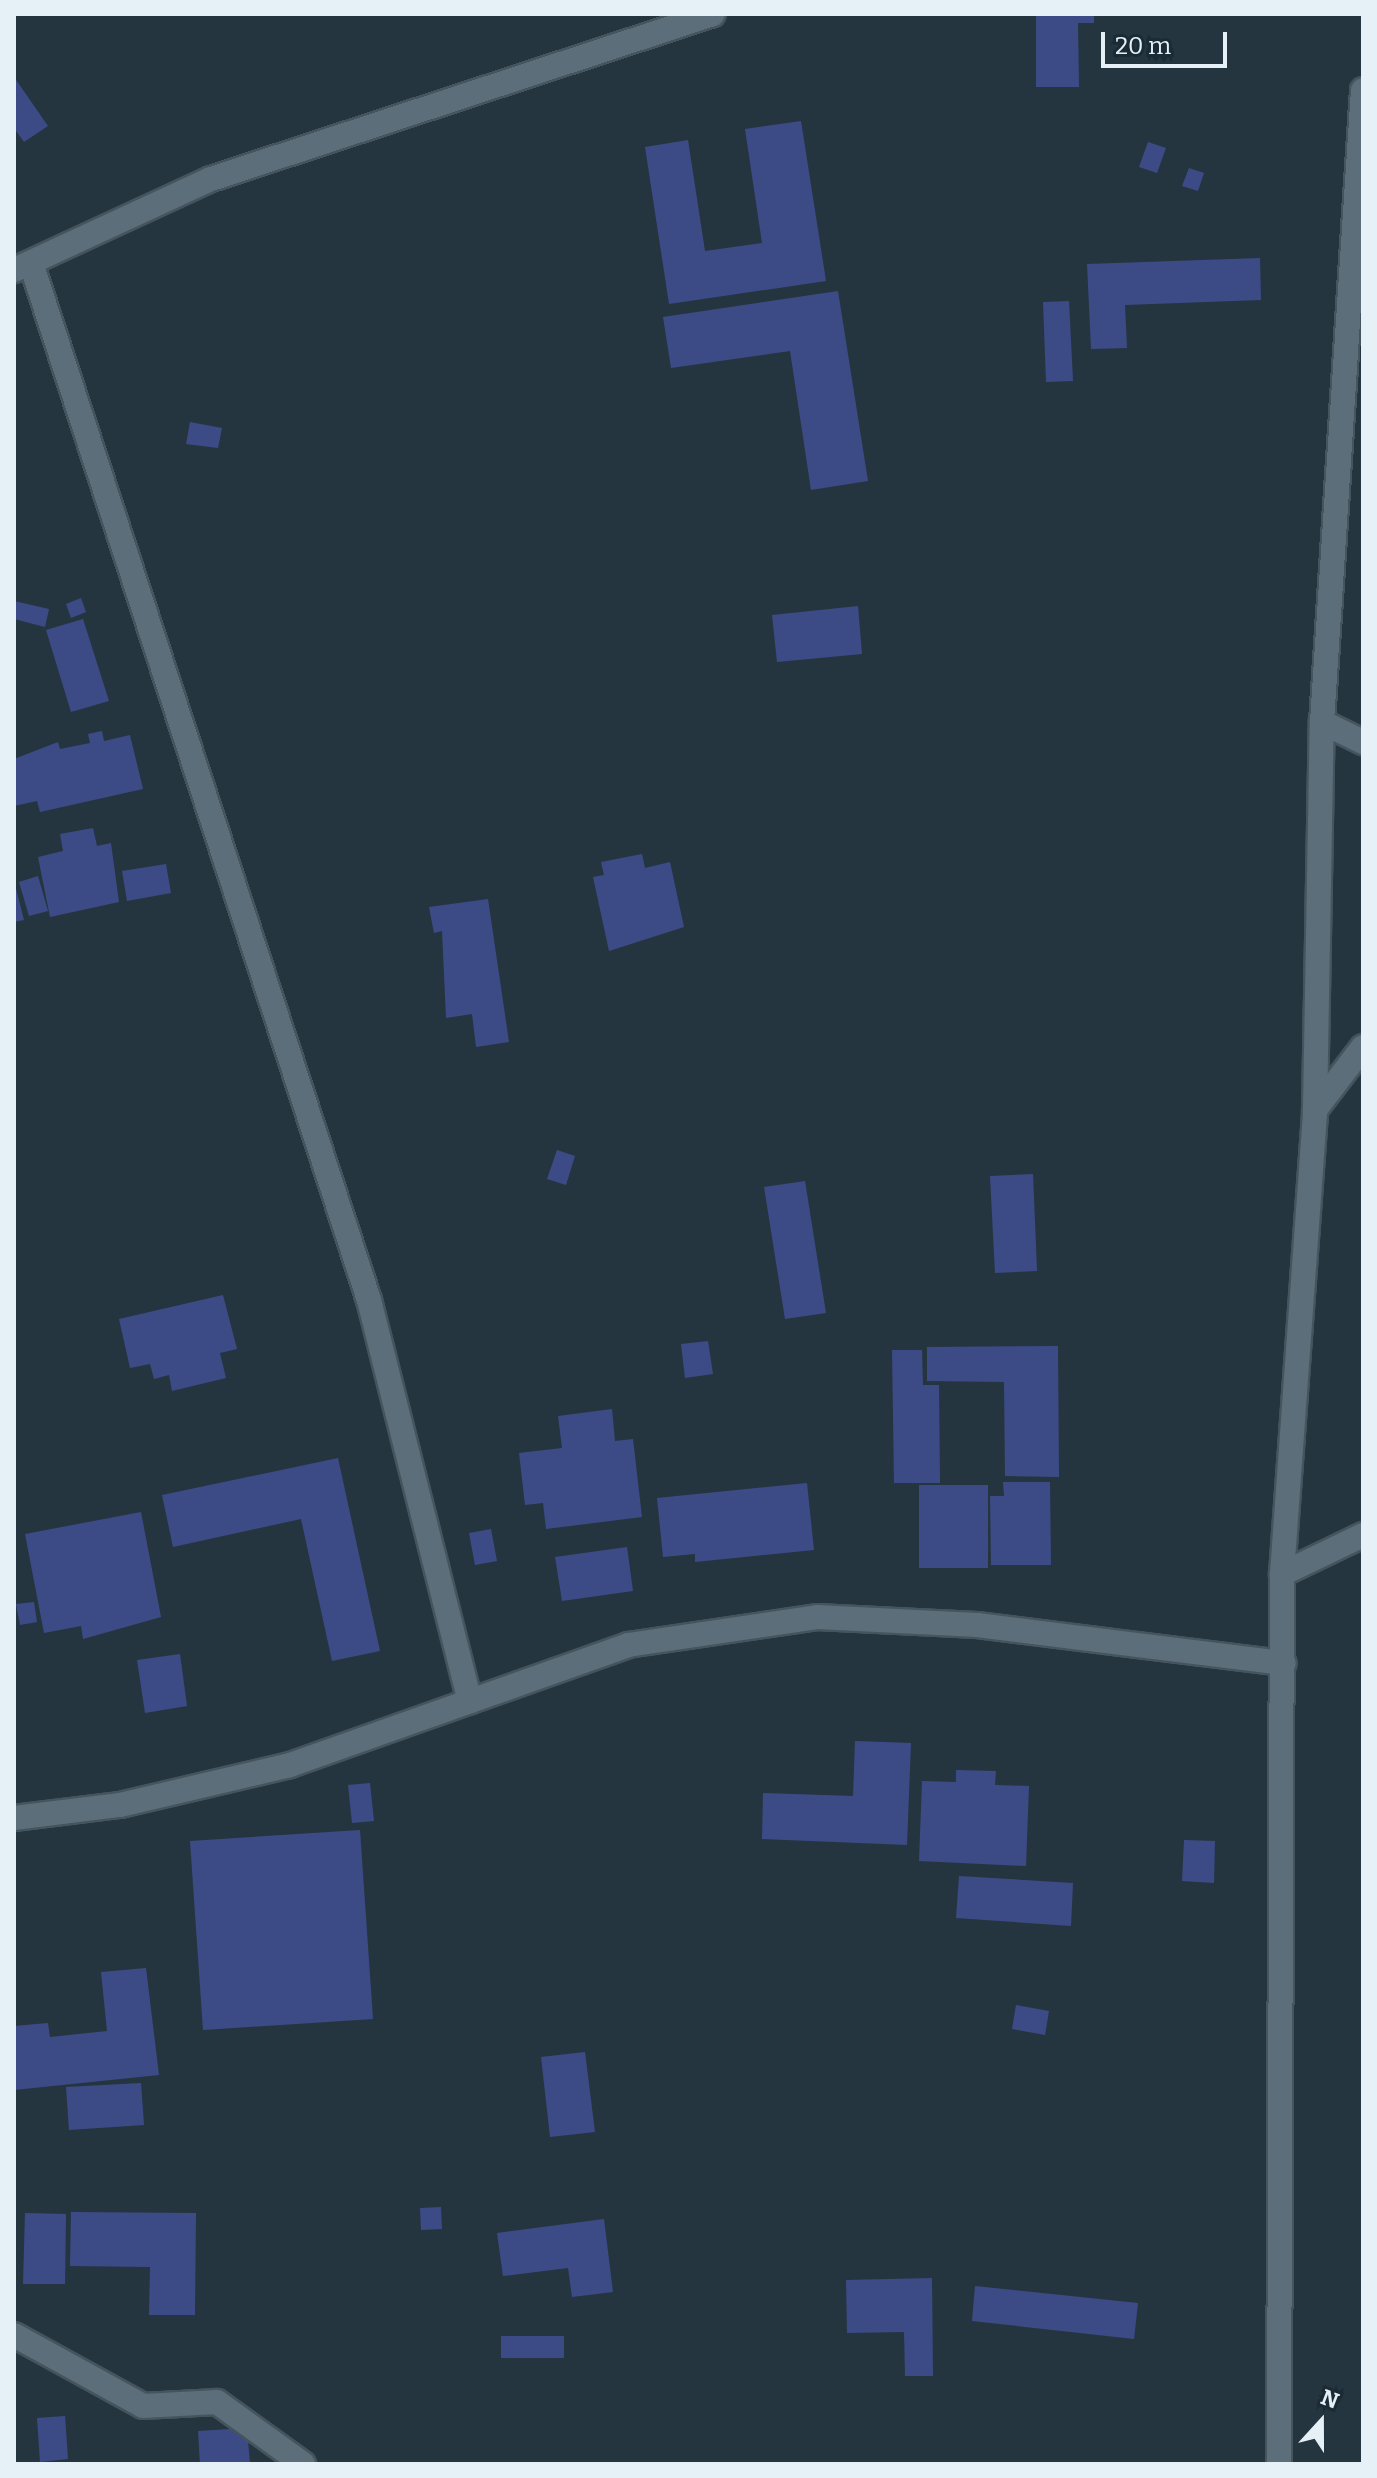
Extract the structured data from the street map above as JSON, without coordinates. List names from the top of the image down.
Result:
{
  "scale_bar": "20 m",
  "north": "top"
}
